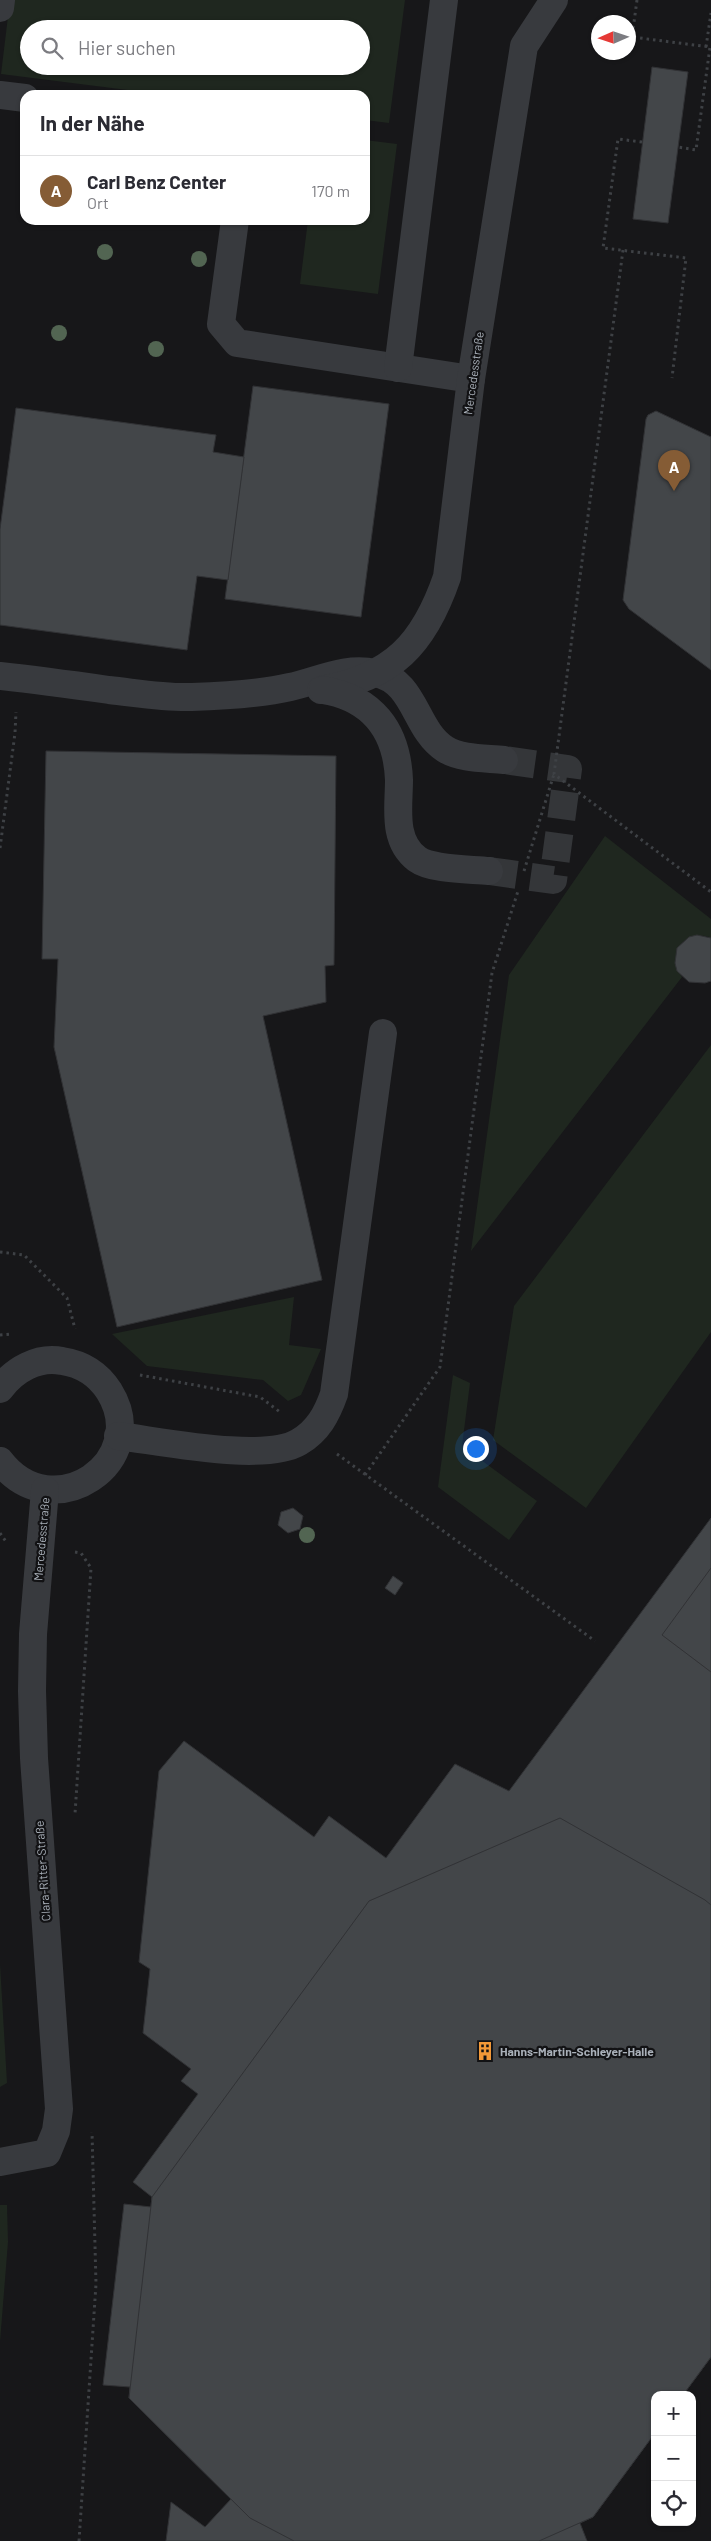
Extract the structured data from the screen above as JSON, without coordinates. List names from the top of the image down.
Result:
{
  "streets": {
    "street": ["Mercedesstraße", "Clara-Ritter-Straße"]
  },
  "crossings": [
    ["Mercedesstraße", "Clara-Ritter-Straße"]
  ],
  "places": {
    "building": ["Hanns-Martin-Schleyer-Halle"]
  },
  "north": "left",
  "page": {
    "search": "Hier suchen",
    "heading": "In der Nähe",
    "list": [
      {
        "mark": "A",
        "name": "Carl Benz Center",
        "note": "Ort",
        "value": "170 m"
      }
    ],
    "pins": "A",
    "map_buttons": ["+", "−"]
  }
}
